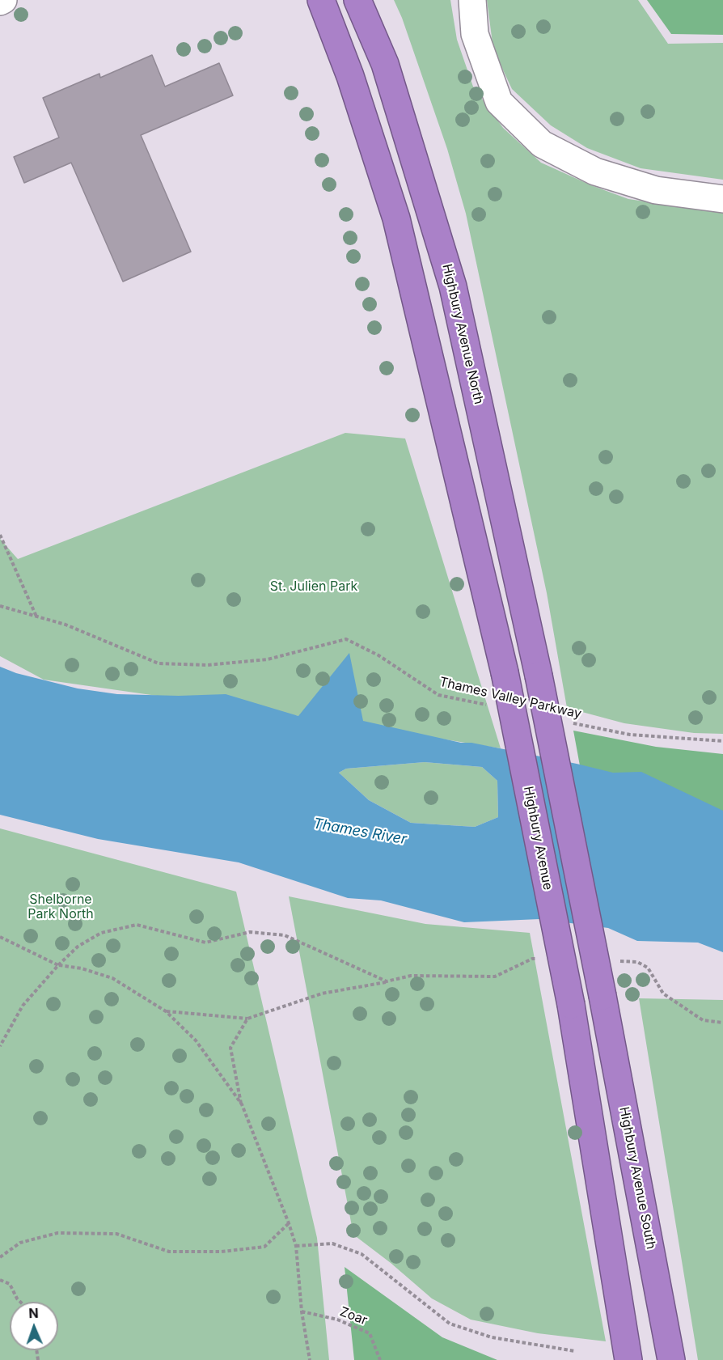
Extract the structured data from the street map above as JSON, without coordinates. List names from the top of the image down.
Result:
{
  "streets": {
    "highway": ["Highbury Avenue North", "Highbury Avenue", "Highbury Avenue South"],
    "path": ["Thames Valley Parkway", "Zoar"]
  },
  "crossings": [
    ["Highbury Avenue North", "Highbury Avenue South"]
  ],
  "water": ["Thames River"],
  "parks": ["St. Julien Park", "Shelborne Park North"],
  "north": "top"
}
